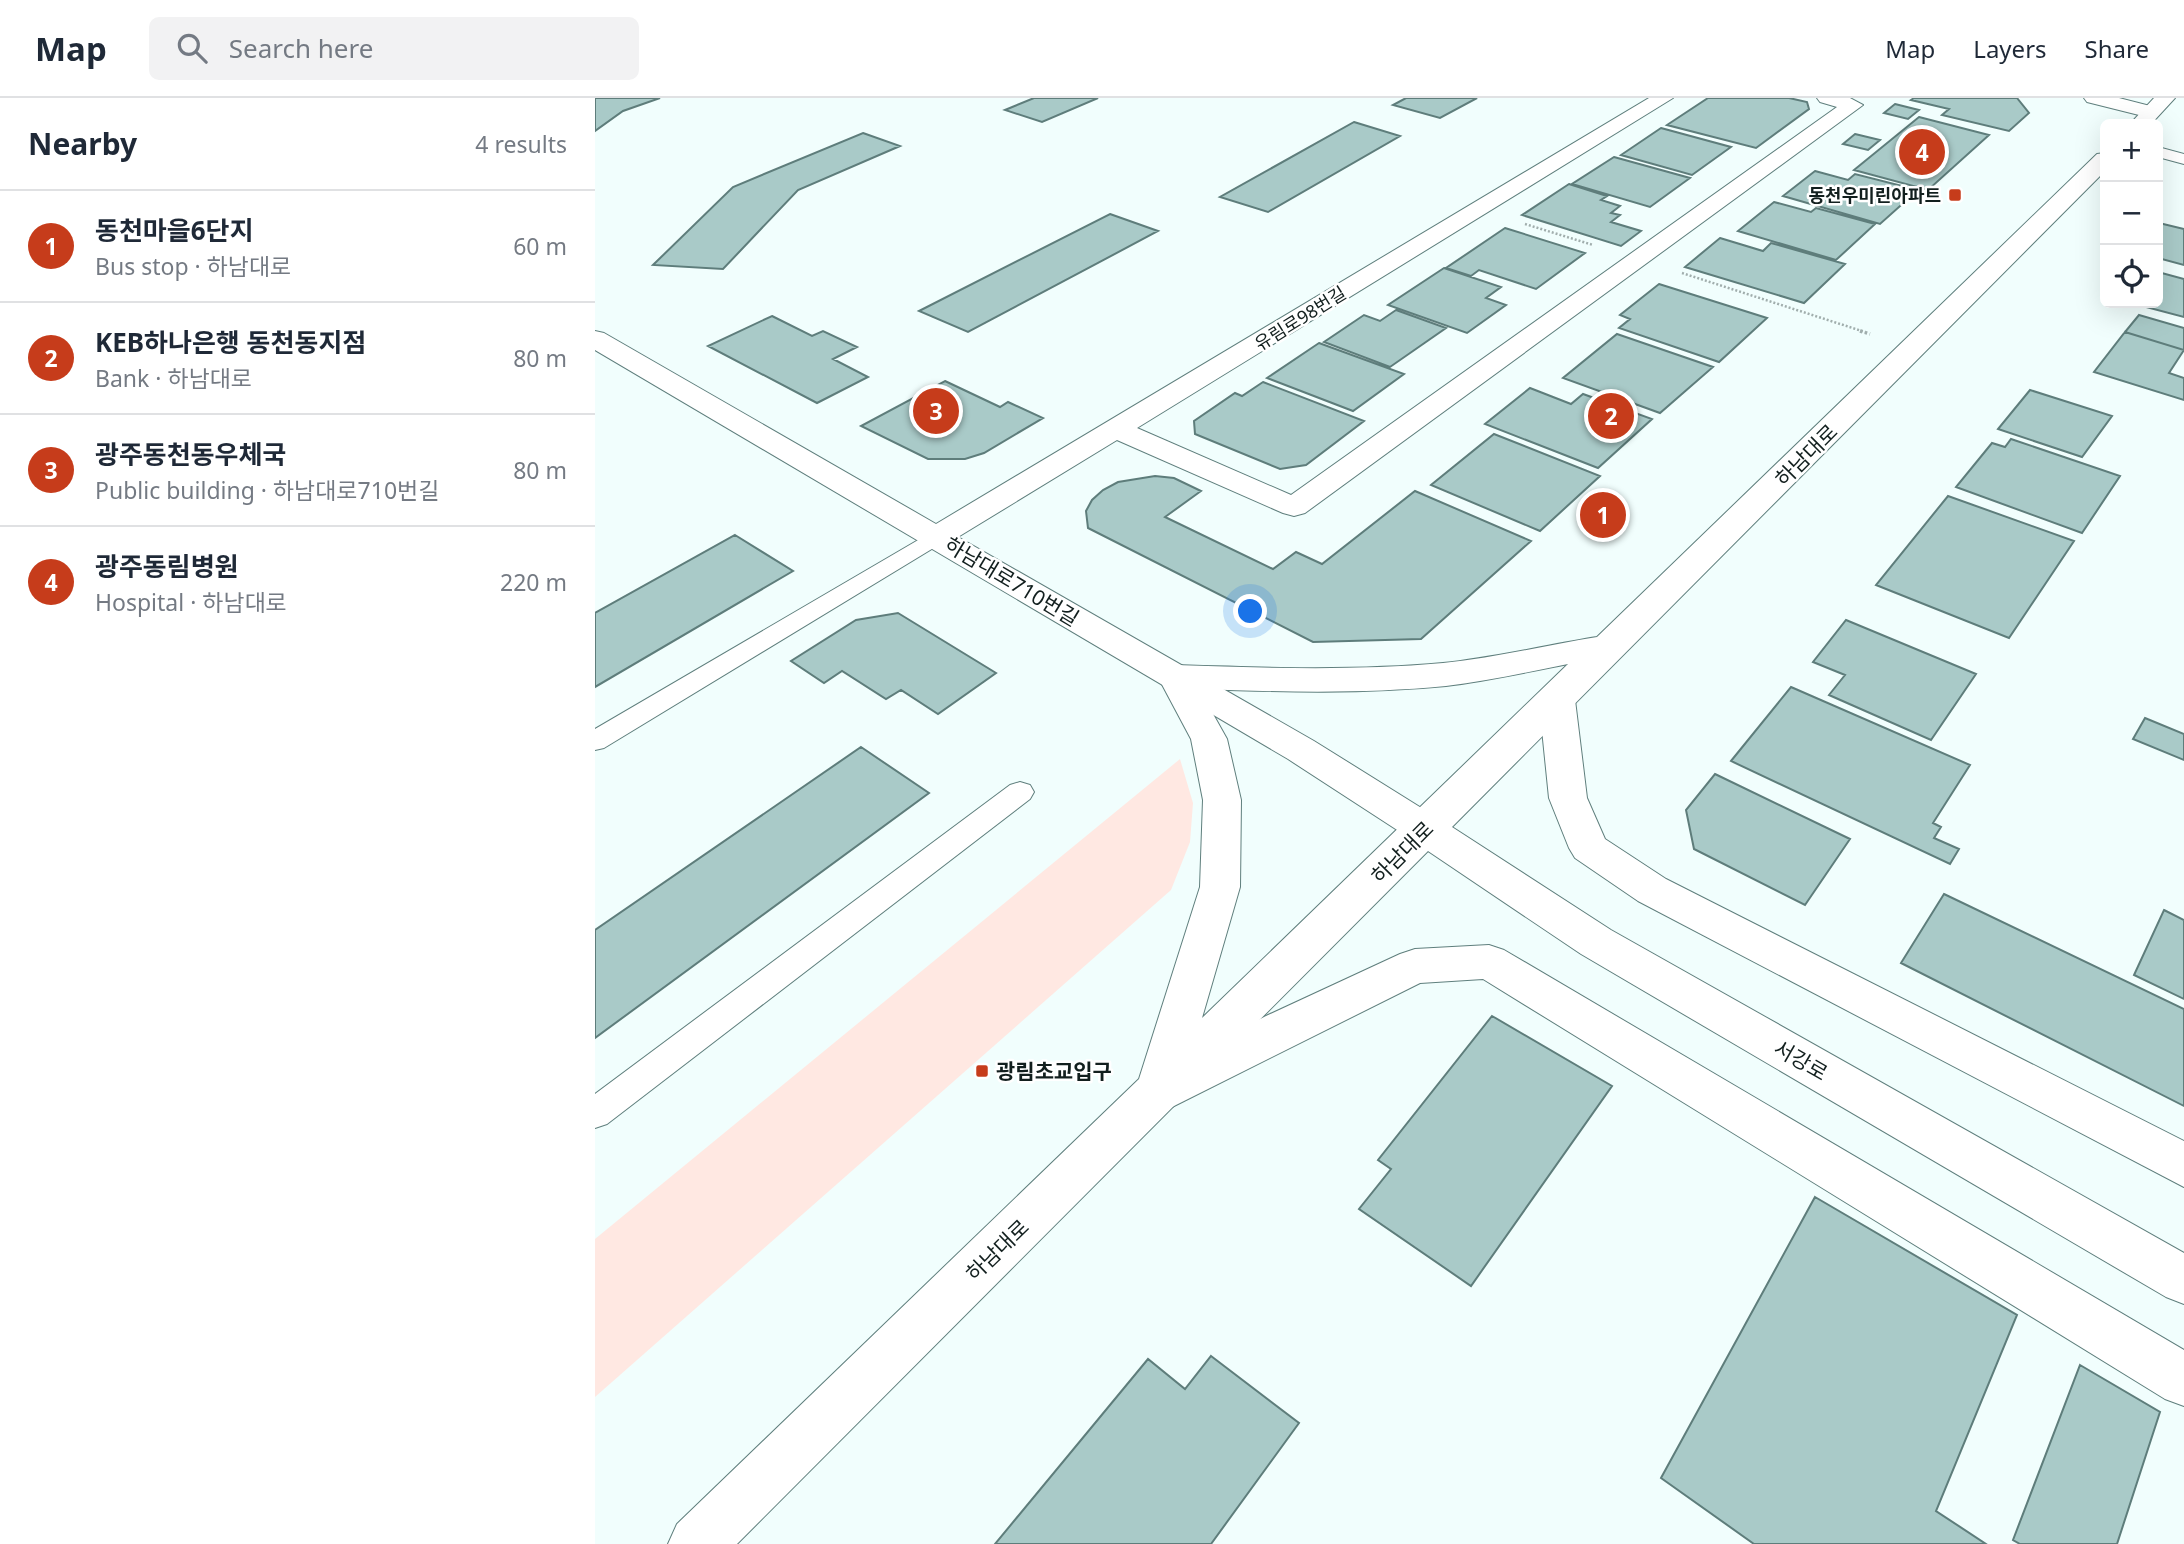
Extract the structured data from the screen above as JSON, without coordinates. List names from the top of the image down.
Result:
{
  "streets": {
    "street": [
      "유림로98번길",
      "하남대로",
      "하남대로710번길",
      "서강로"
    ]
  },
  "crossings": [
    ["유림로98번길", "하남대로710번길"],
    ["하남대로", "하남대로710번길"],
    ["하남대로", "서강로"],
    ["하남대로710번길", "서강로"]
  ],
  "places": {
    "transit": ["동천우미린아파트", "광림초교입구"]
  },
  "page": {
    "header": "Map",
    "search": "Search here",
    "nav": ["Map", "Layers", "Share"],
    "heading": ["Nearby", "4 results"],
    "map_buttons": ["+", "−"],
    "pins": [
      "4",
      "3",
      "2",
      "1"
    ],
    "list": [
      {
        "mark": "1",
        "name": "동천마을6단지",
        "note": "Bus stop · 하남대로",
        "value": "60 m"
      },
      {
        "mark": "2",
        "name": "KEB하나은행 동천동지점",
        "note": "Bank · 하남대로",
        "value": "80 m"
      },
      {
        "mark": "3",
        "name": "광주동천동우체국",
        "note": "Public building · 하남대로710번길",
        "value": "80 m"
      },
      {
        "mark": "4",
        "name": "광주동림병원",
        "note": "Hospital · 하남대로",
        "value": "220 m"
      }
    ]
  }
}
